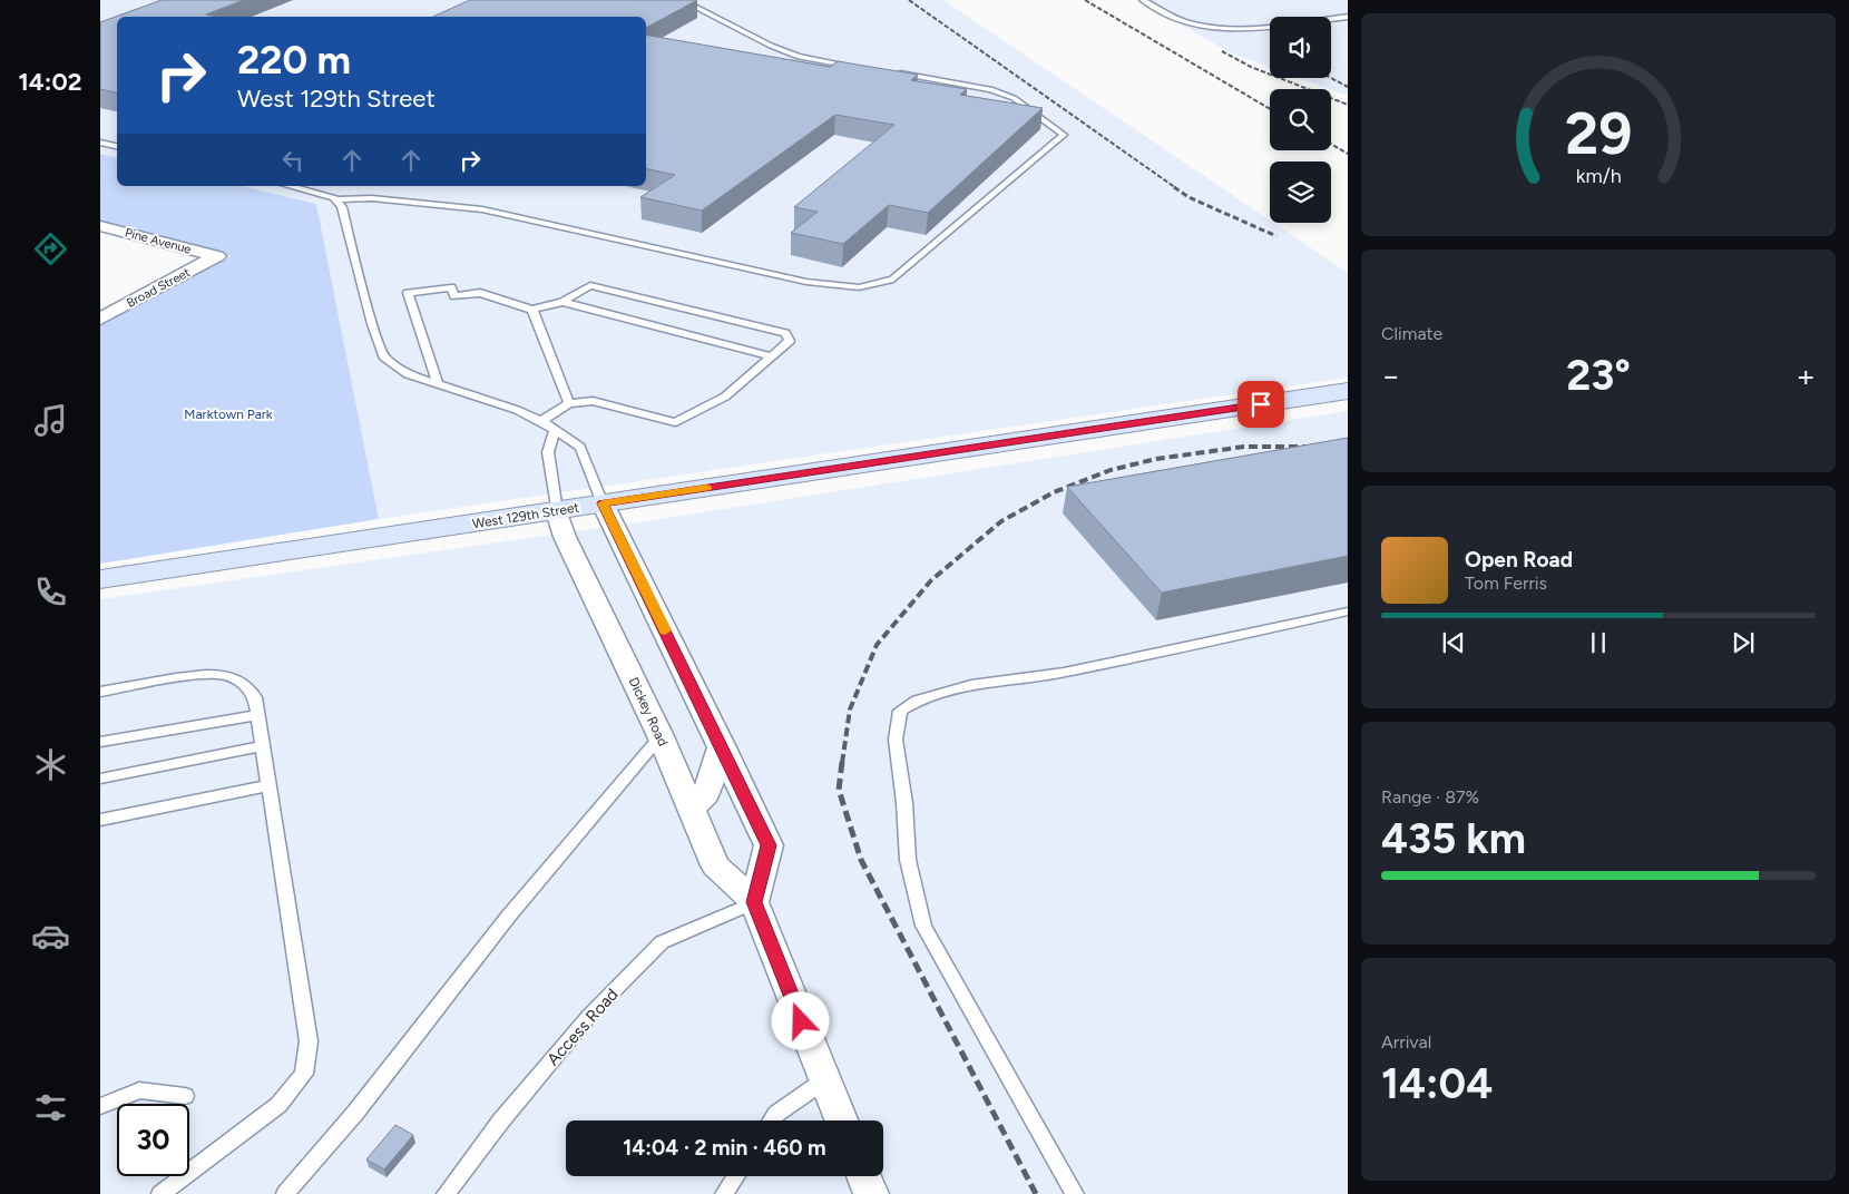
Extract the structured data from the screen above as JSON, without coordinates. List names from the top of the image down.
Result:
{
  "streets": {
    "main road": ["West 129th Street"],
    "street": ["Pine Avenue", "Broad Street", "Dickey Road"],
    "lane": ["Access Road"]
  },
  "crossings": [
    ["Pine Avenue", "Broad Street"],
    ["West 129th Street", "Dickey Road"],
    ["Dickey Road", "Access Road"]
  ],
  "parks": ["Marktown Park"],
  "page": {
    "tabs": "14:02",
    "turn": ["220 m", "West 129th Street"],
    "tile": [
      "Climate",
      ["Range · 87%", "435 km"],
      ["Arrival", "14:04"]
    ],
    "heat": ["−", "23°", "+"],
    "song": ["Open Road", "Tom Ferris"],
    "limit": "30",
    "trip": "14:04 · 2 min · 460 m",
    "gauge": ["29", "km/h"]
  }
}
